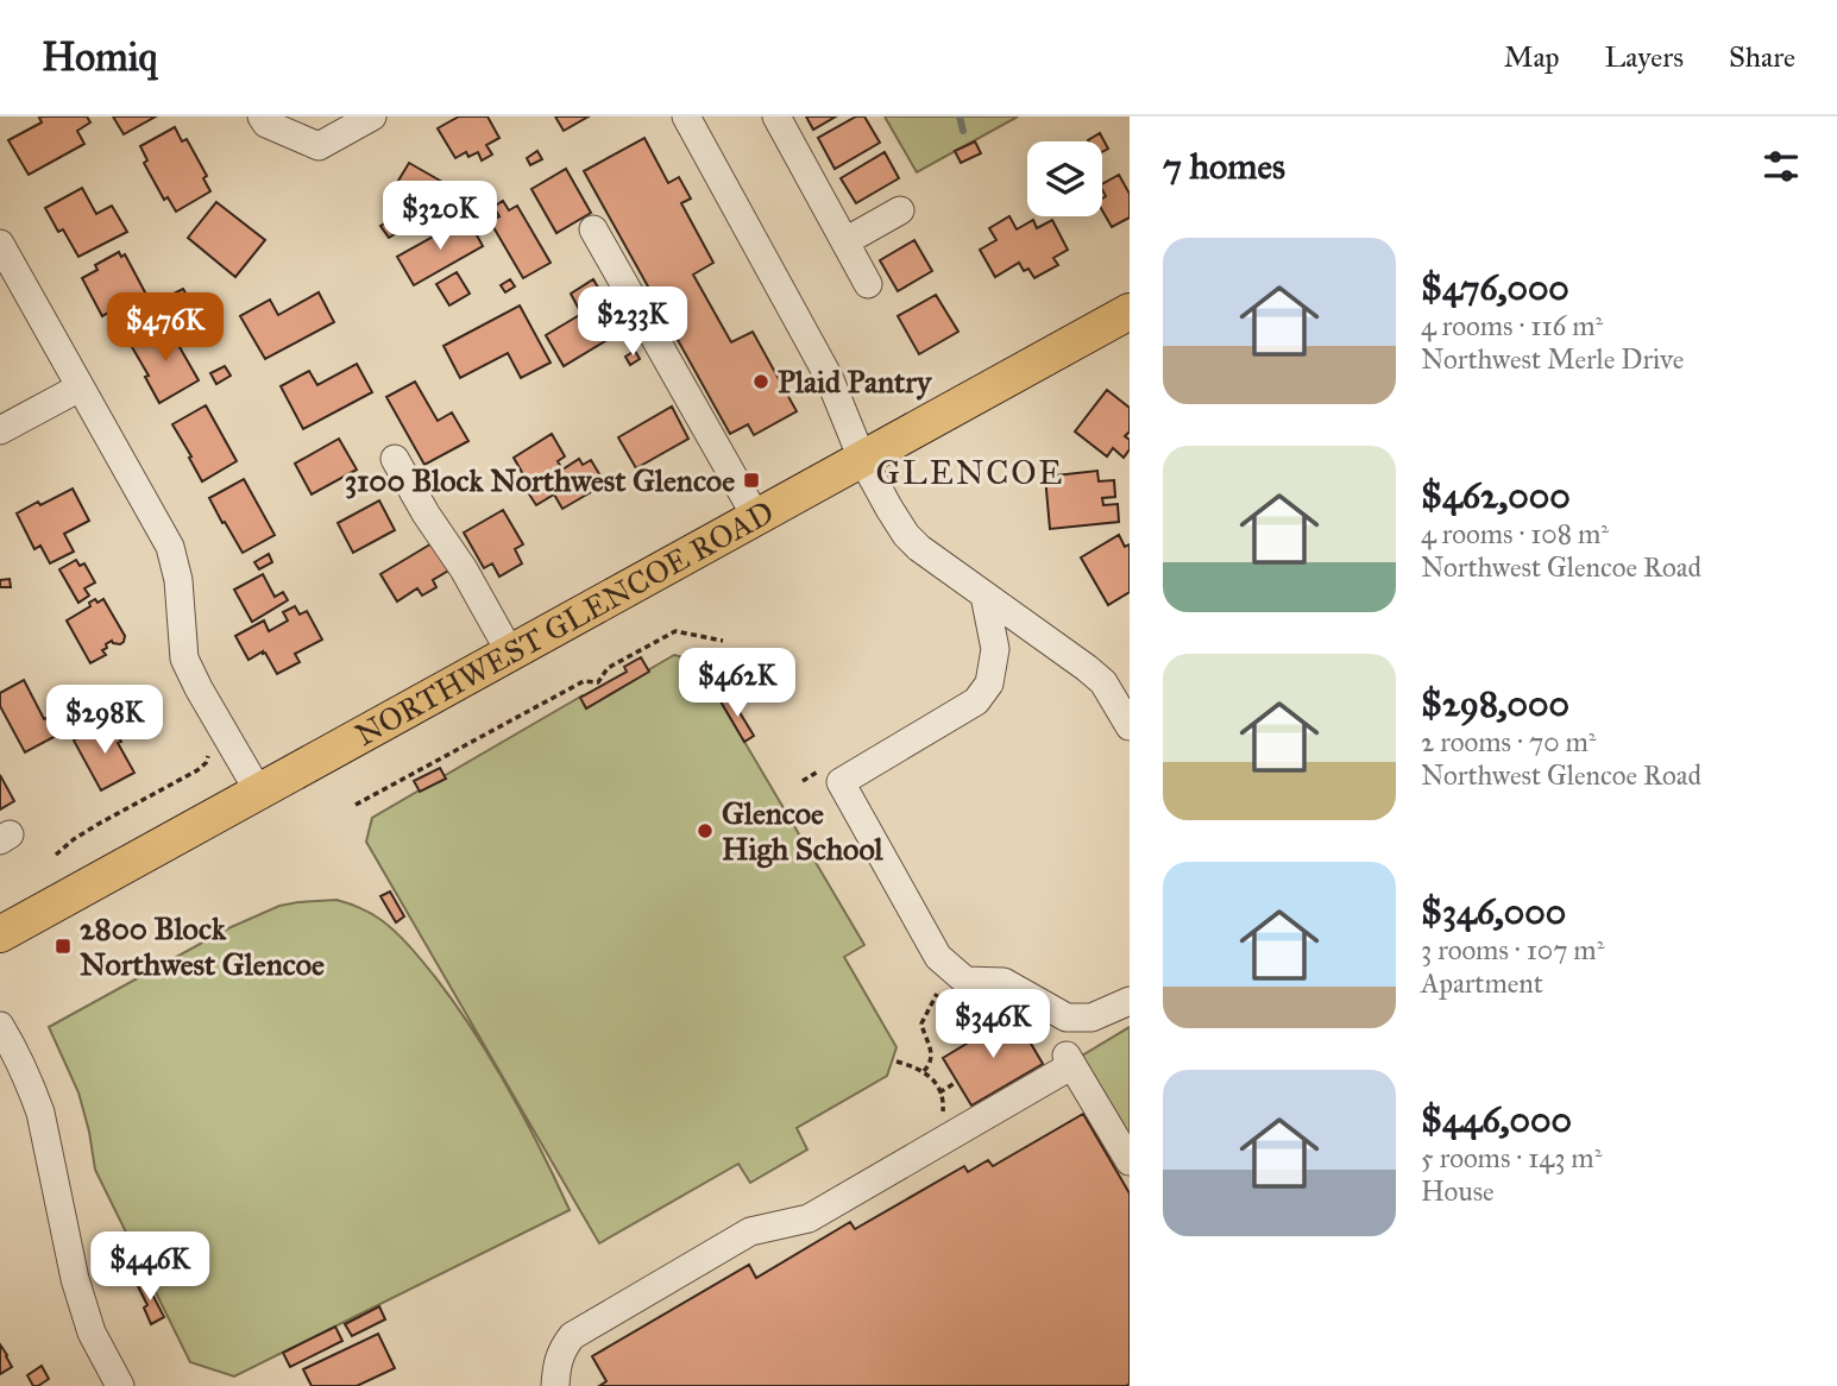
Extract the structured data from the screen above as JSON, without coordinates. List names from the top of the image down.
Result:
{
  "streets": {
    "main road": ["NORTHWEST GLENCOE ROAD"]
  },
  "districts": ["GLENCOE"],
  "places": {
    "other": ["Plaid Pantry", "Glencoe High School"],
    "transit": ["3100 Block Northwest Glencoe", "2800 Block Northwest Glencoe"]
  },
  "page": {
    "header": "Homiq",
    "nav": ["Map", "Layers", "Share"],
    "heading": "7 homes",
    "price": [
      "$320K",
      "$233K",
      "$476K",
      "$462K",
      "$298K",
      "$346K",
      "$446K"
    ],
    "list": [
      {
        "name": "$476,000",
        "note": "4 rooms · 116 m² · Northwest Merle Drive"
      },
      {
        "name": "$462,000",
        "note": "4 rooms · 108 m² · Northwest Glencoe Road"
      },
      {
        "name": "$298,000",
        "note": "2 rooms · 70 m² · Northwest Glencoe Road"
      },
      {
        "name": "$346,000",
        "note": "3 rooms · 107 m² · Apartment"
      },
      {
        "name": "$446,000",
        "note": "5 rooms · 143 m² · House"
      }
    ]
  }
}
